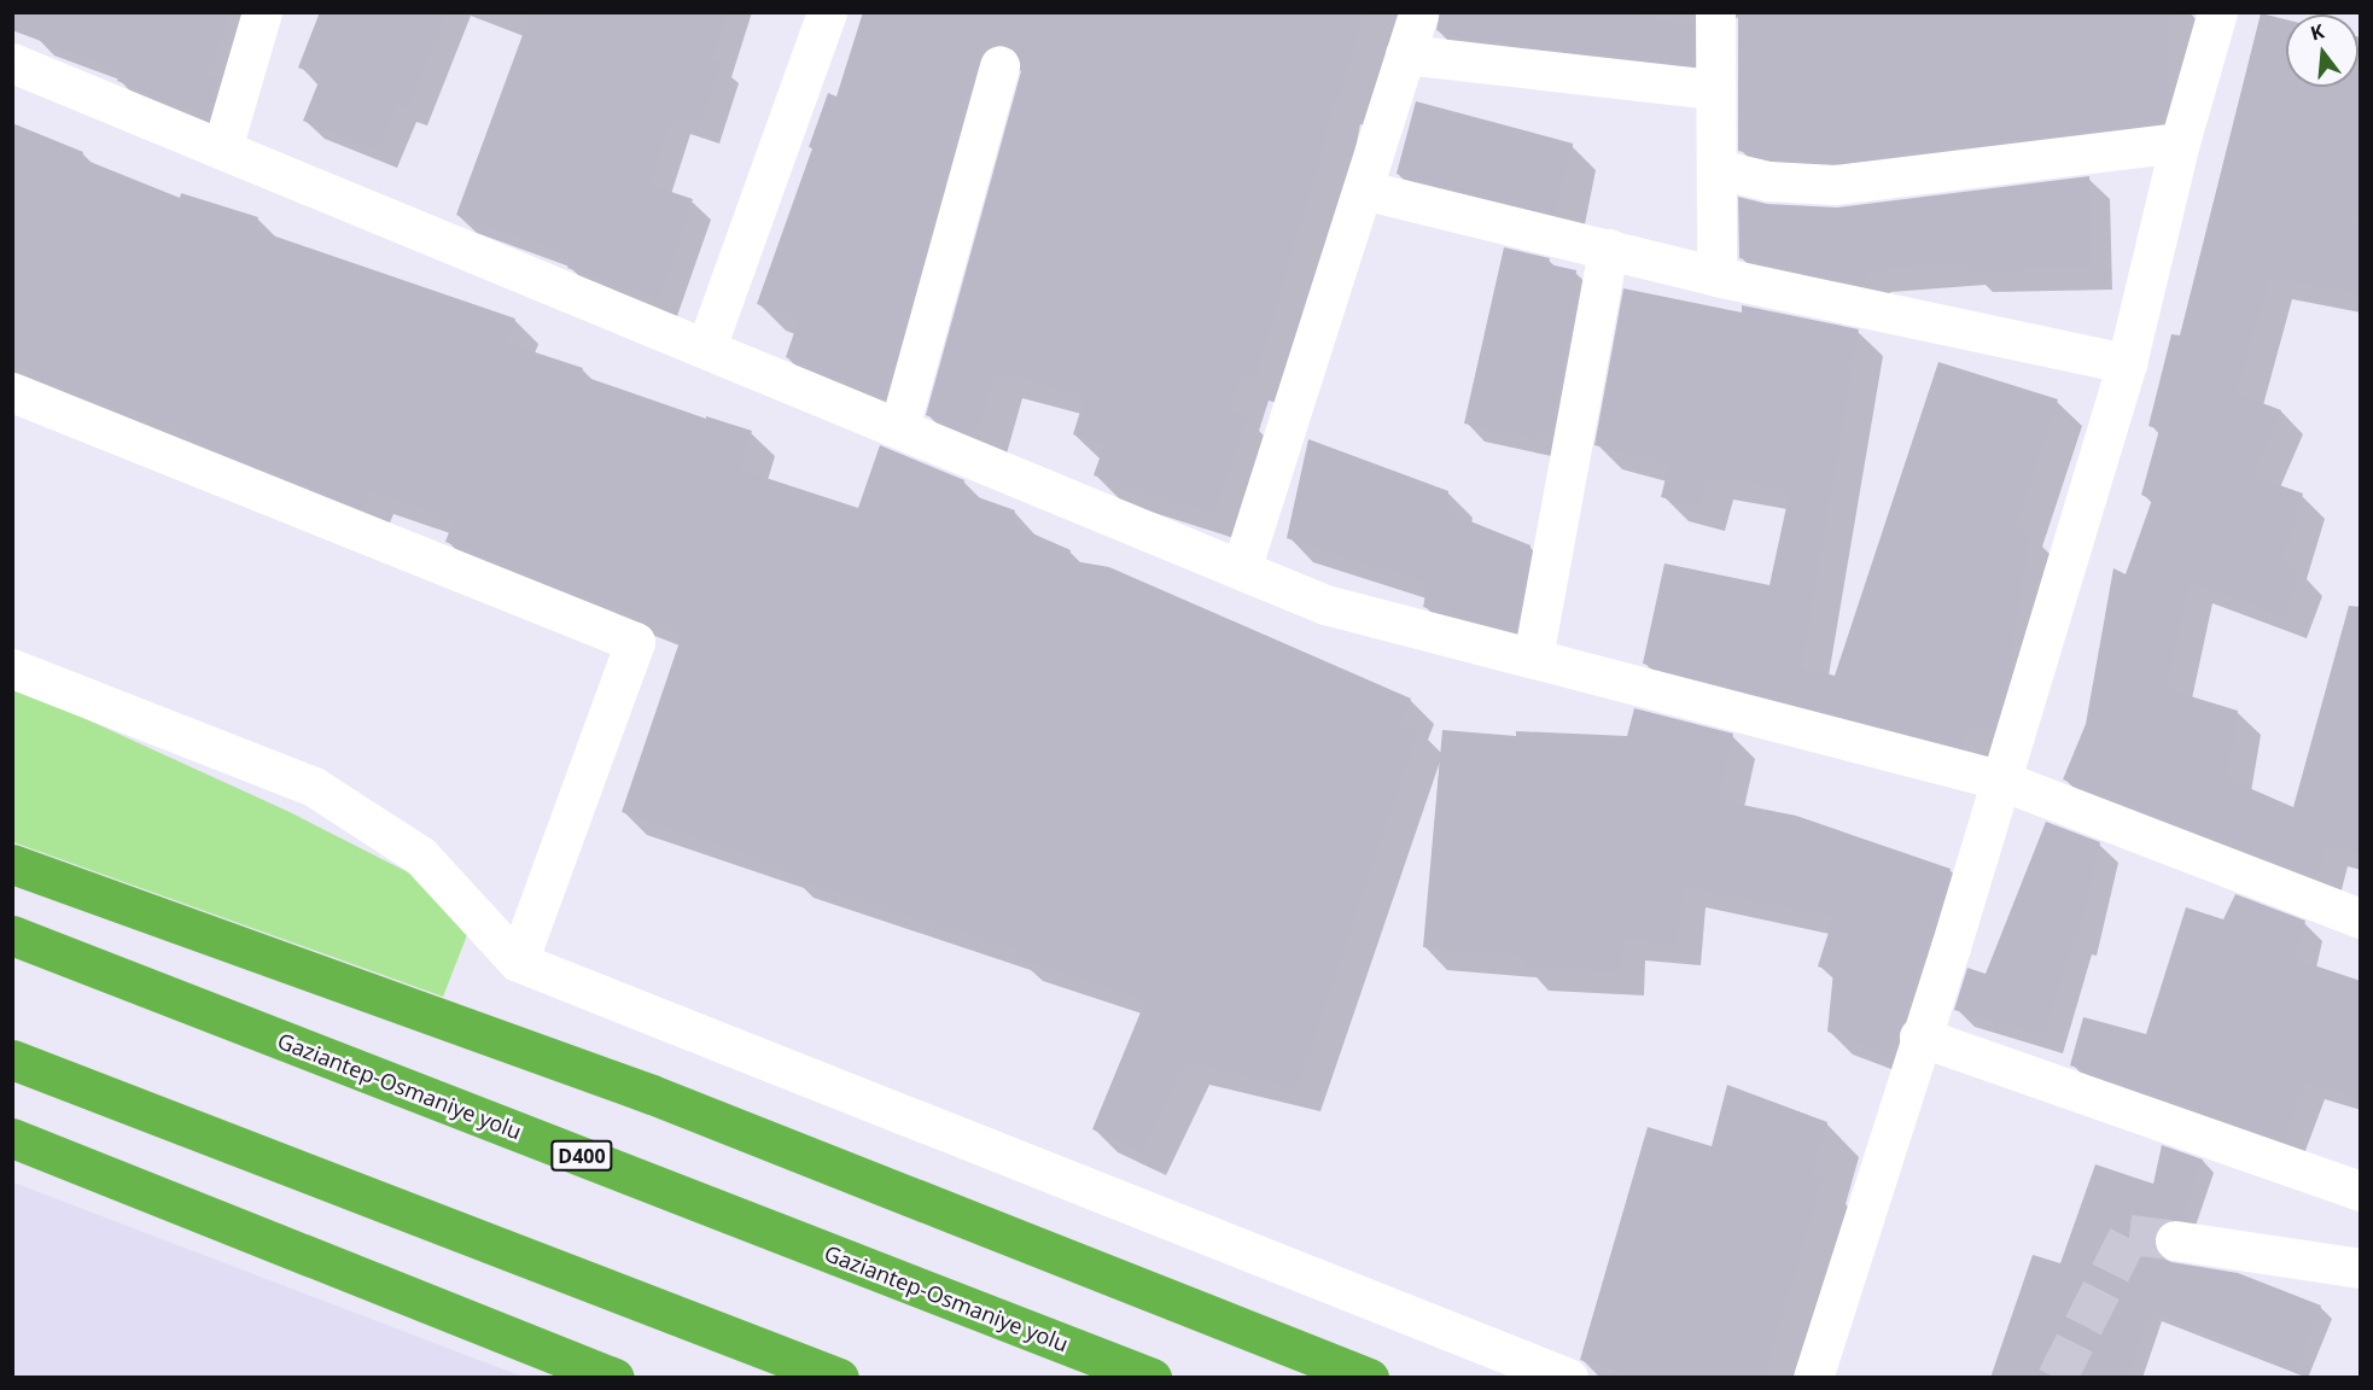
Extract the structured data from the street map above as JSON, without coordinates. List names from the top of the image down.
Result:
{
  "streets": {
    "highway": ["Gaziantep-Osmaniye yolu", "D400"]
  },
  "north": "top"
}
